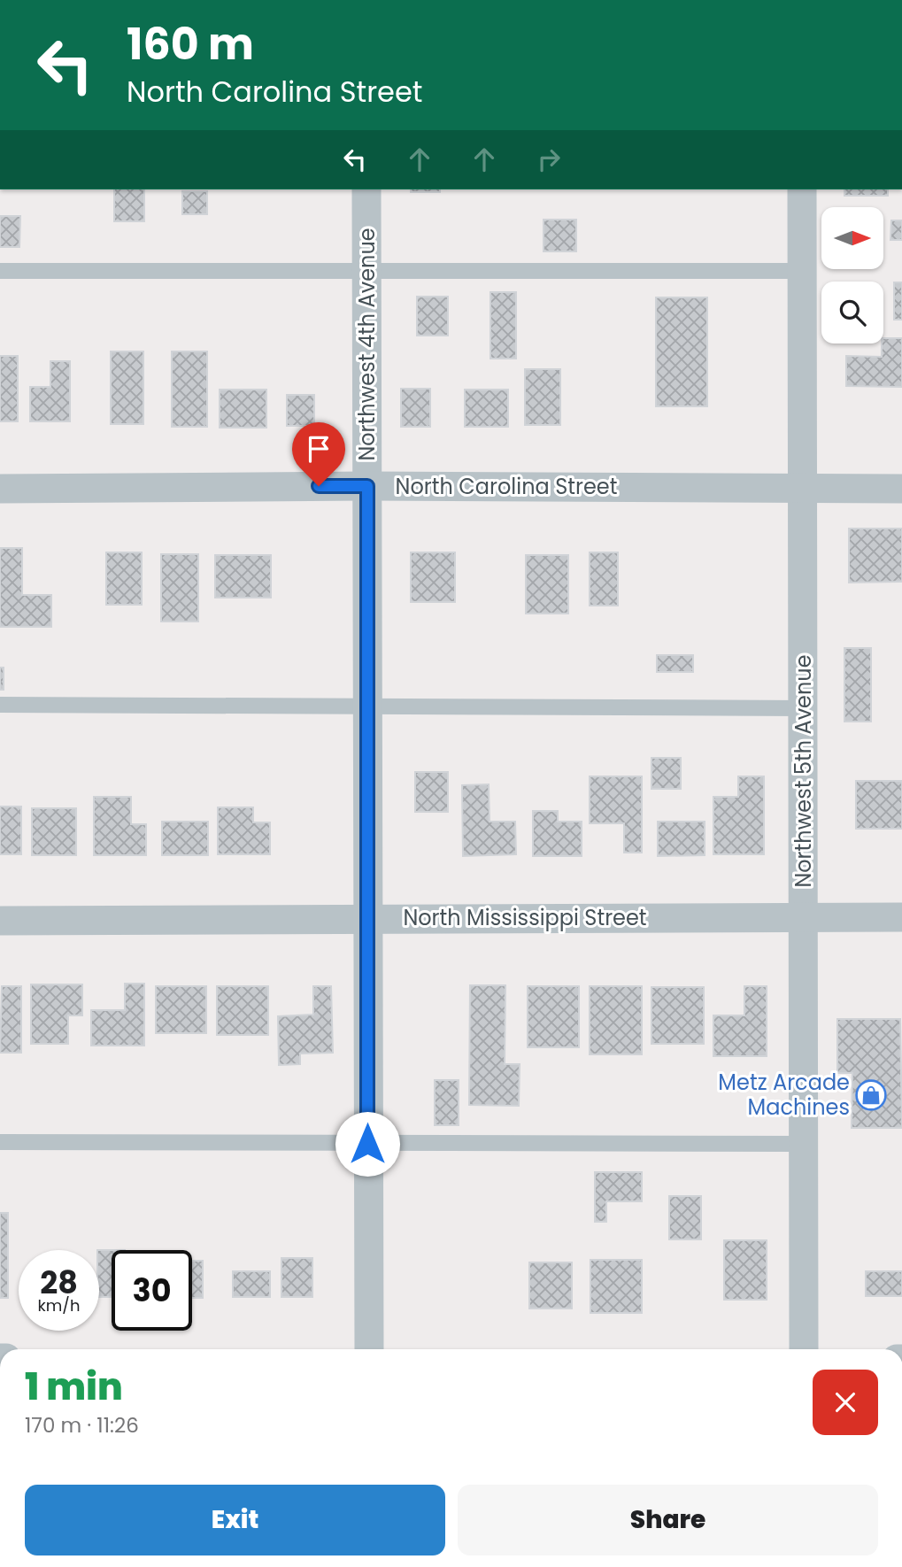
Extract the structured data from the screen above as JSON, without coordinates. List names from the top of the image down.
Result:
{
  "streets": {
    "street": [
      "Northwest 4th Avenue",
      "North Carolina Street",
      "Northwest 5th Avenue",
      "North Mississippi Street"
    ]
  },
  "crossings": [
    ["Northwest 4th Avenue", "North Carolina Street"],
    ["Northwest 4th Avenue", "North Mississippi Street"],
    ["North Carolina Street", "Northwest 5th Avenue"],
    ["Northwest 5th Avenue", "North Mississippi Street"]
  ],
  "places": {
    "shop": ["Metz Arcade Machines"]
  },
  "north": "right",
  "page": {
    "turn": ["160 m", "North Carolina Street"],
    "speed": "28 km/h",
    "limit": "30",
    "heading": ["1 min", "170 m · 11:26"],
    "buttons": ["Exit", "Share"]
  }
}
